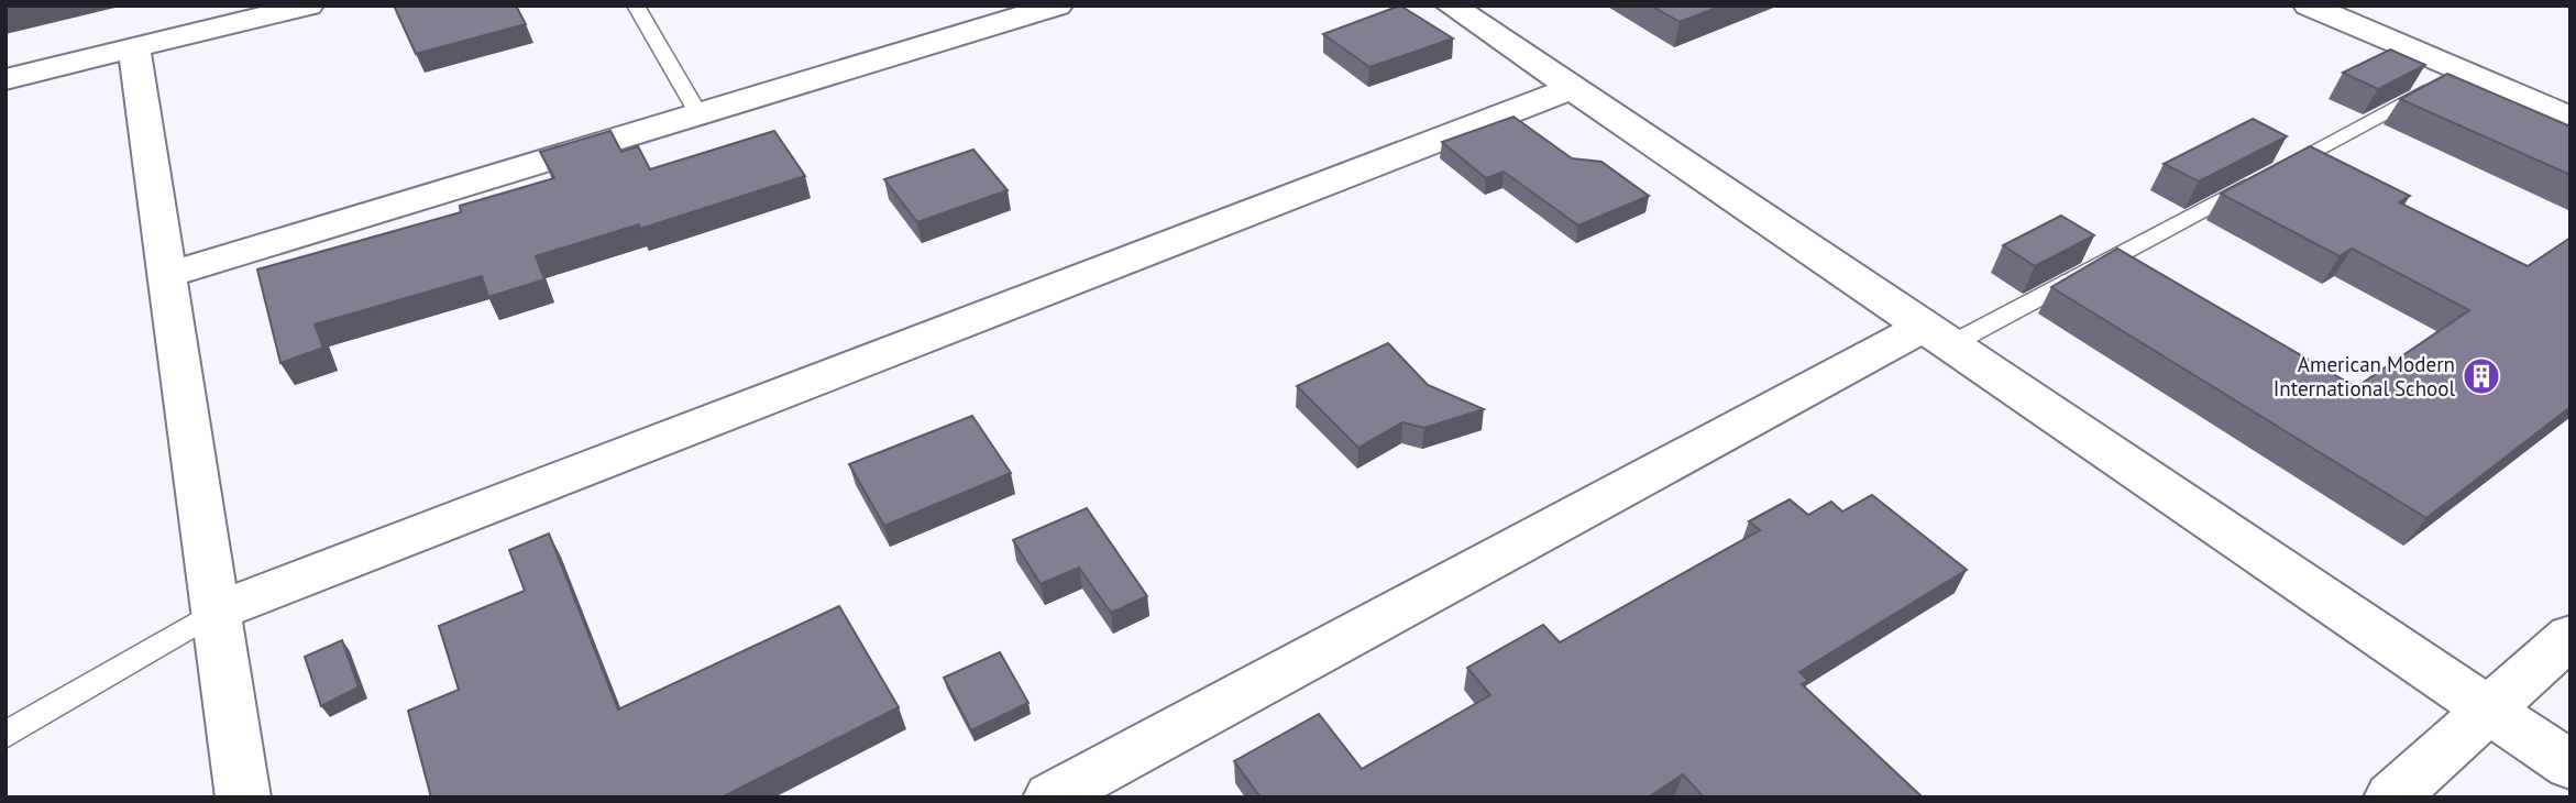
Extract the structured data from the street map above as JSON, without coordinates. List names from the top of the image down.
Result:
{
  "places": {
    "building": ["American Modern International School"]
  }
}
